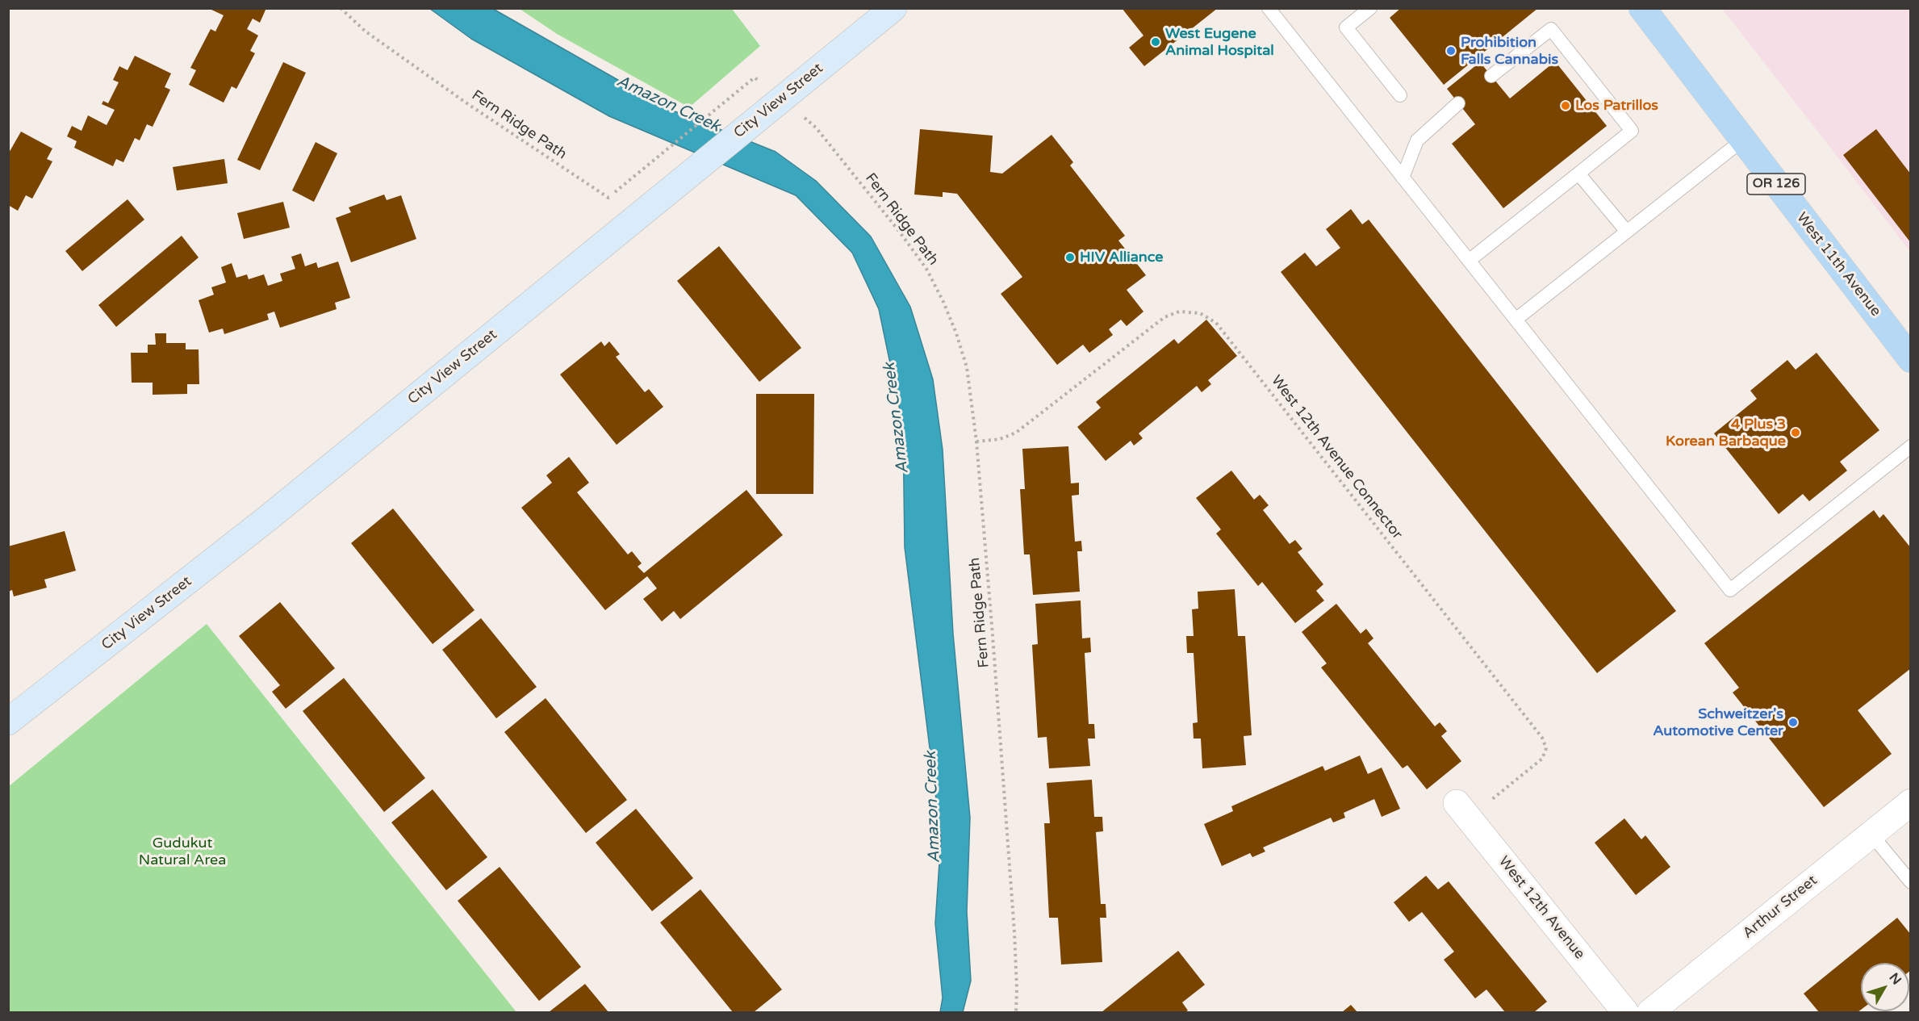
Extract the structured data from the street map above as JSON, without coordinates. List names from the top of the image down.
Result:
{
  "streets": {
    "main road": ["OR 126", "West 11th Avenue"],
    "street": ["City View Street", "Arthur Street", "West 12th Avenue"],
    "path": ["Fern Ridge Path", "West 12th Avenue Connector"]
  },
  "crossings": [
    ["City View Street", "Fern Ridge Path"],
    ["Fern Ridge Path", "West 12th Avenue Connector"],
    ["West 12th Avenue Connector", "West 12th Avenue"]
  ],
  "water": ["Amazon Creek"],
  "parks": ["Gudukut Natural Area"],
  "places": [
    "West Eugene Animal Hospital",
    "Prohibition Falls Cannabis",
    "Los Patrillos",
    "HIV Alliance",
    "4 Plus 3 Korean Barbaque",
    "Schweitzer's Automotive Center"
  ],
  "north": "top right"
}
